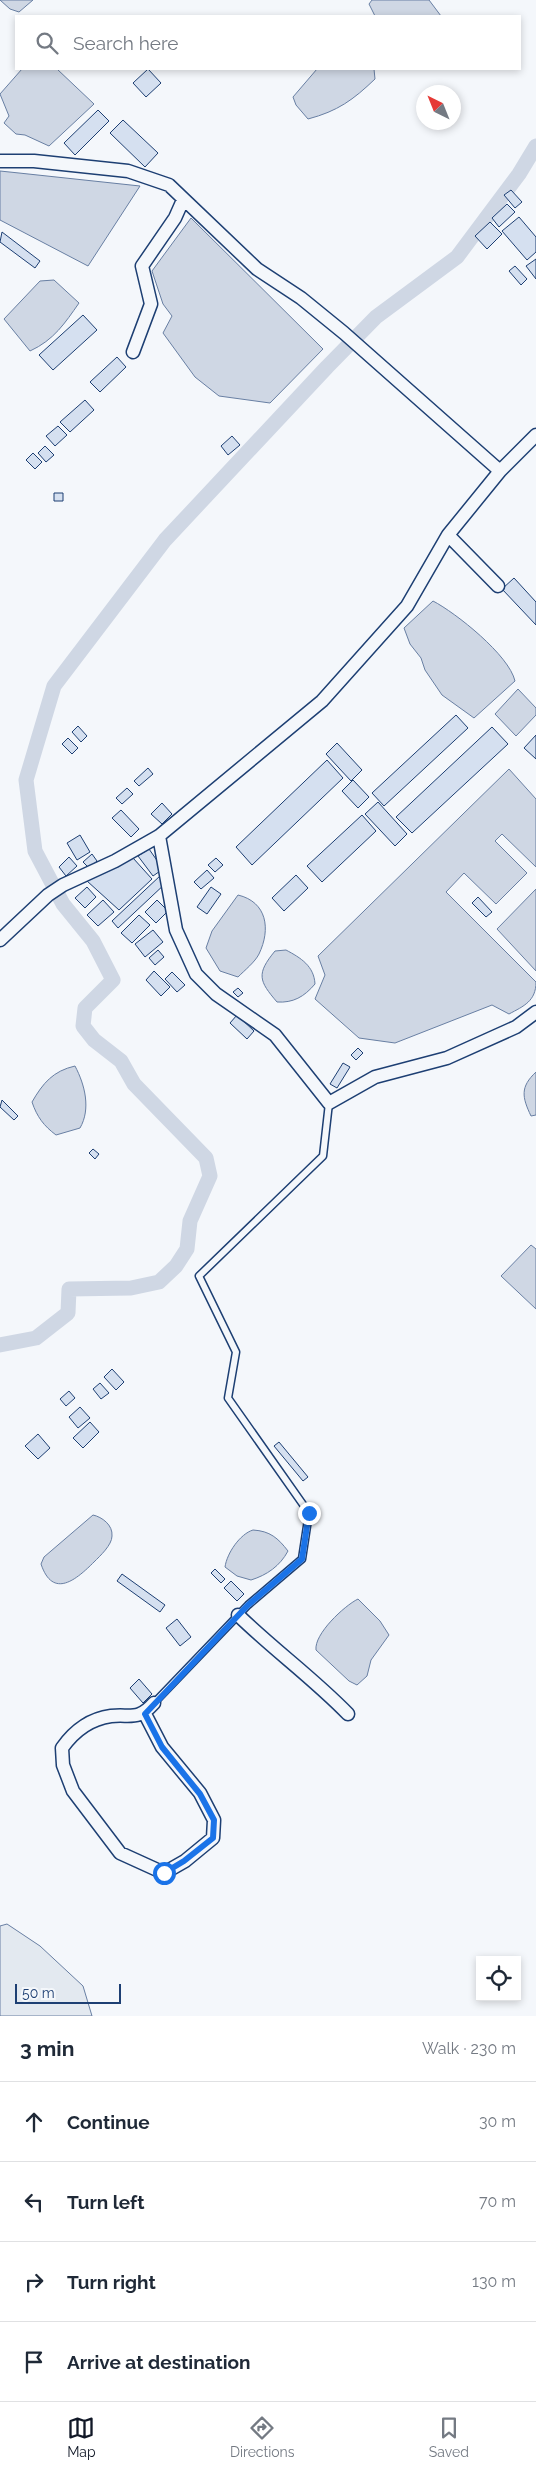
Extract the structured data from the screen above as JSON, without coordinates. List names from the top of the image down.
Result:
{
  "scale_bar": "50 m",
  "north": "top left",
  "page": {
    "search": "Search here",
    "scale": "50 m",
    "heading": ["3 min", "Walk · 230 m"],
    "list": [
      ["Continue", "30 m"],
      ["Turn left", "70 m"],
      ["Turn right", "130 m"],
      "Arrive at destination"
    ],
    "nav": ["Map", "Directions", "Saved"]
  }
}
